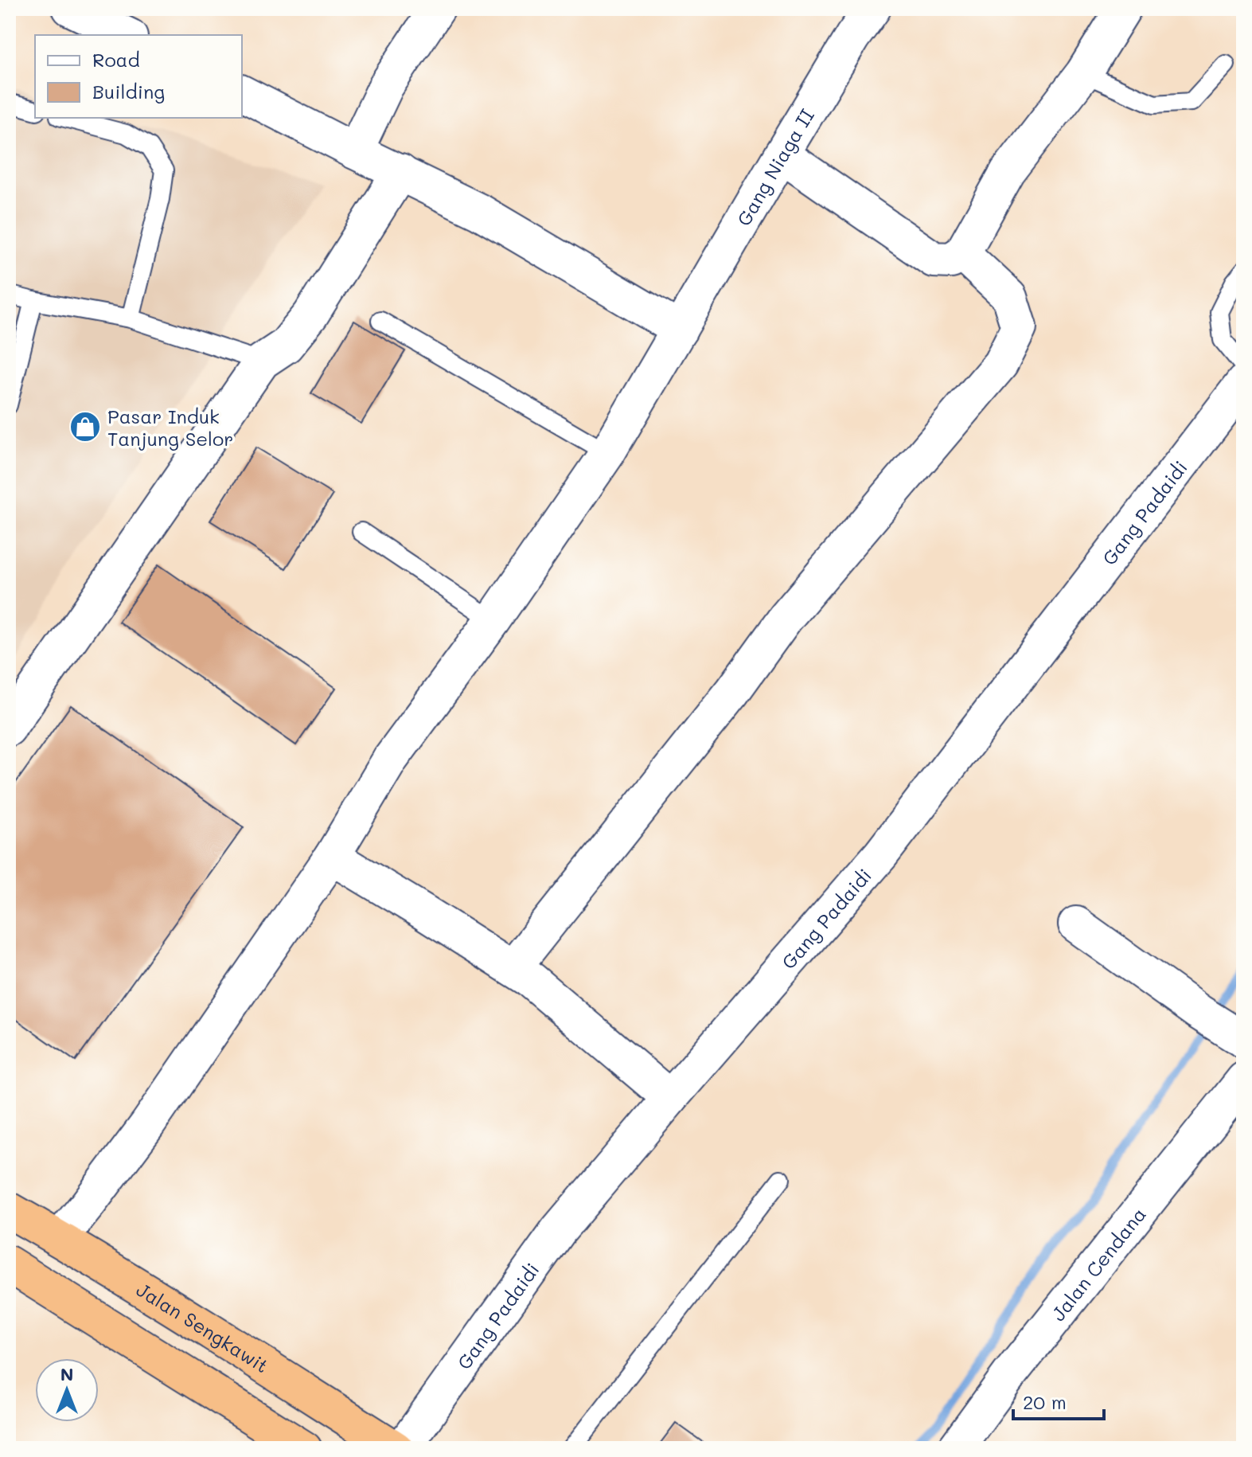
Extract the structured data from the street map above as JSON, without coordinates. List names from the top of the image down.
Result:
{
  "streets": {
    "highway": ["Jalan Sengkawit"],
    "street": ["Gang Niaga II", "Gang Padaidi", "Jalan Cendana"]
  },
  "crossings": [
    ["Gang Niaga II", "Jalan Sengkawit"]
  ],
  "places": {
    "shop": ["Pasar Induk Tanjung Selor"]
  },
  "legend": ["Road", "Building"],
  "scale_bar": "20 m",
  "north": "top"
}
